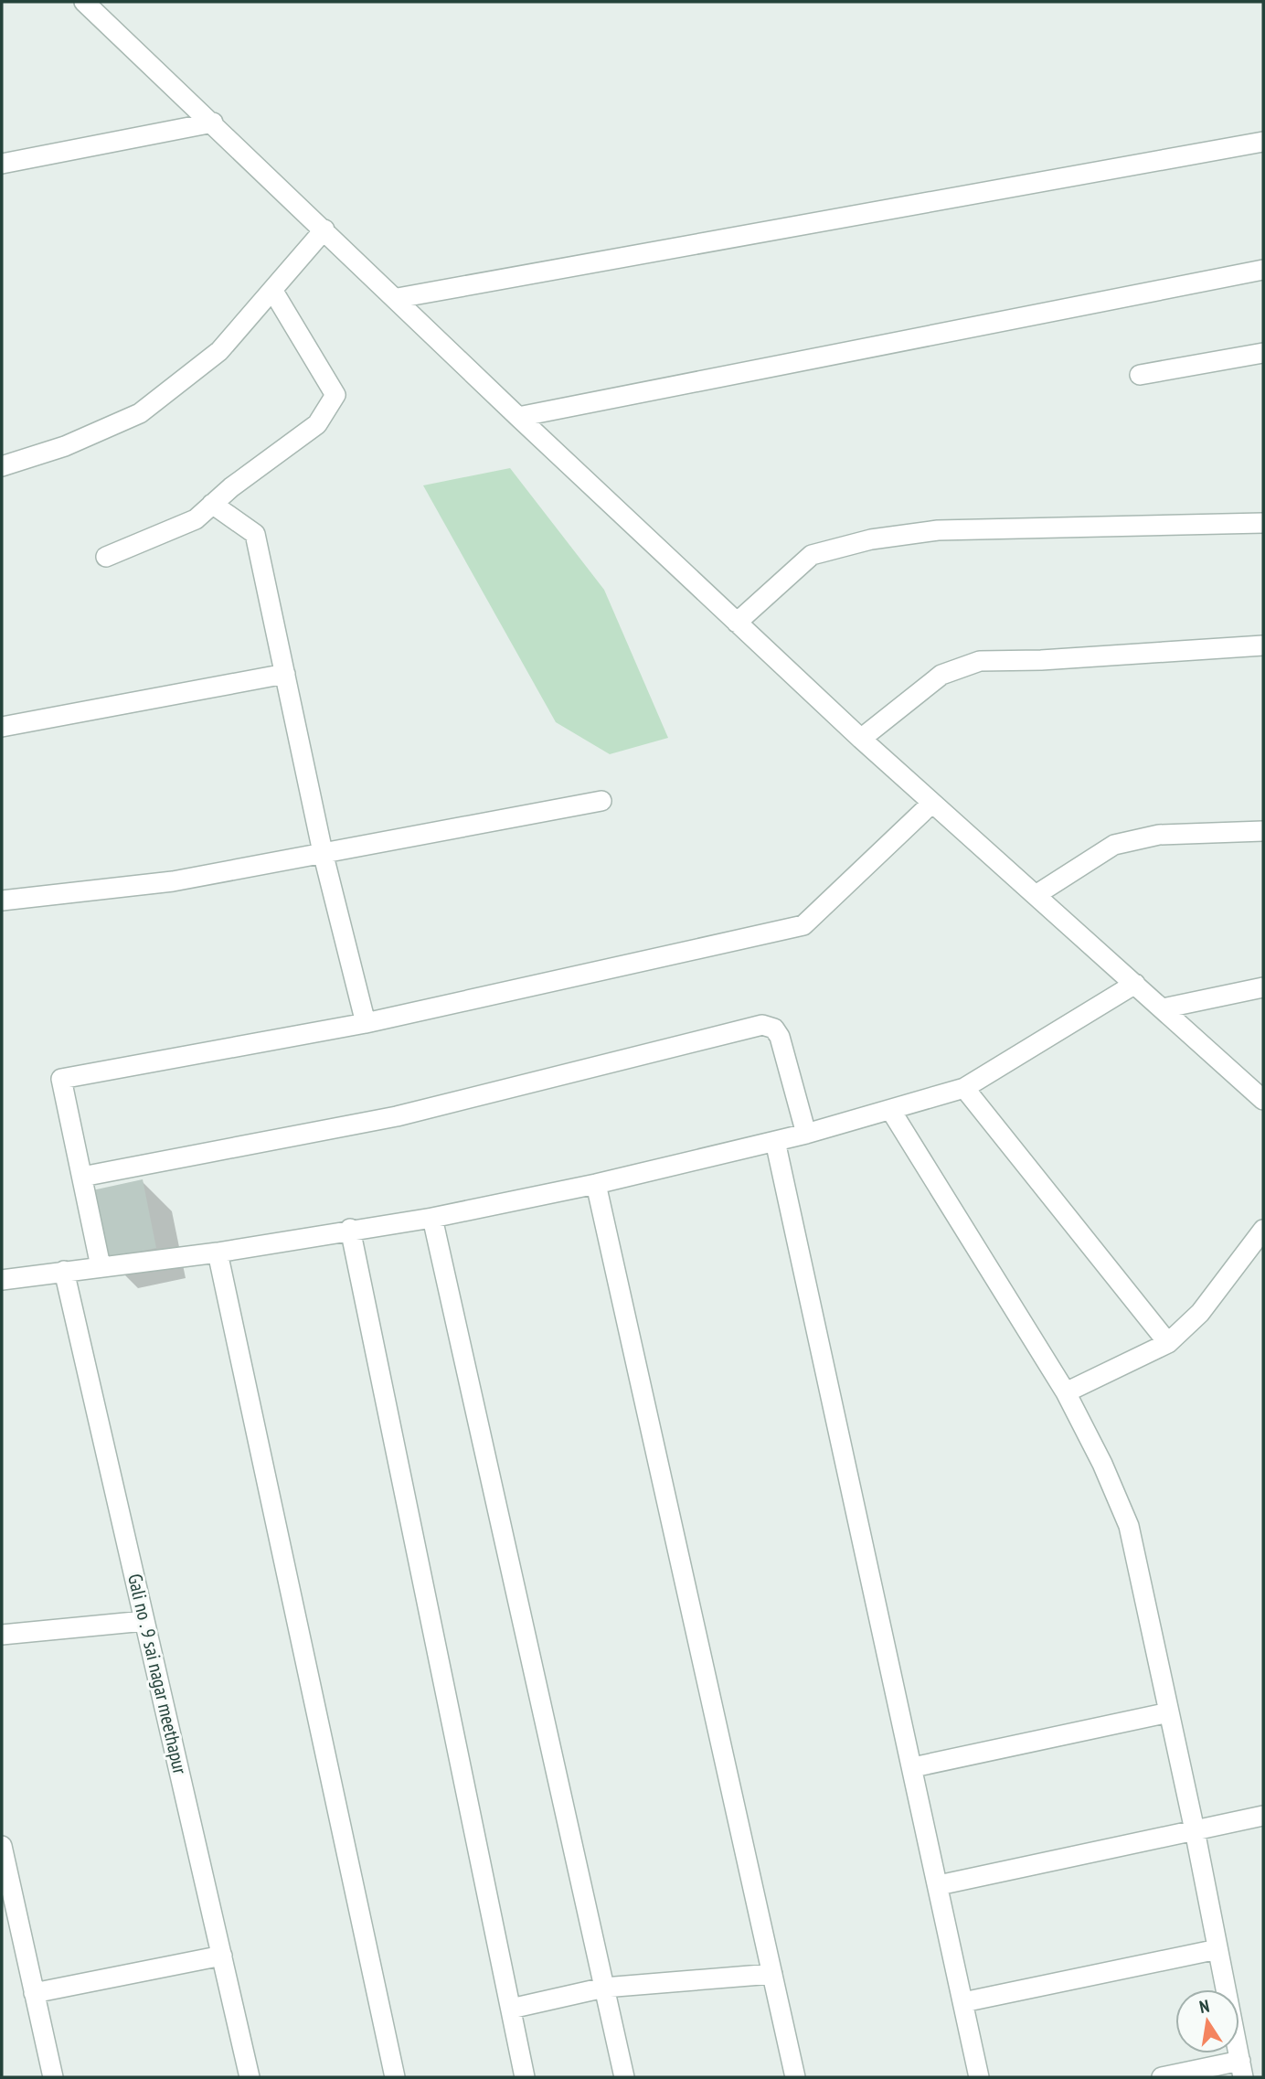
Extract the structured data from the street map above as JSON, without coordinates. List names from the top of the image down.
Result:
{
  "streets": {
    "street": ["Gali no . 9 sai nagar meethapur"]
  },
  "north": "top"
}
